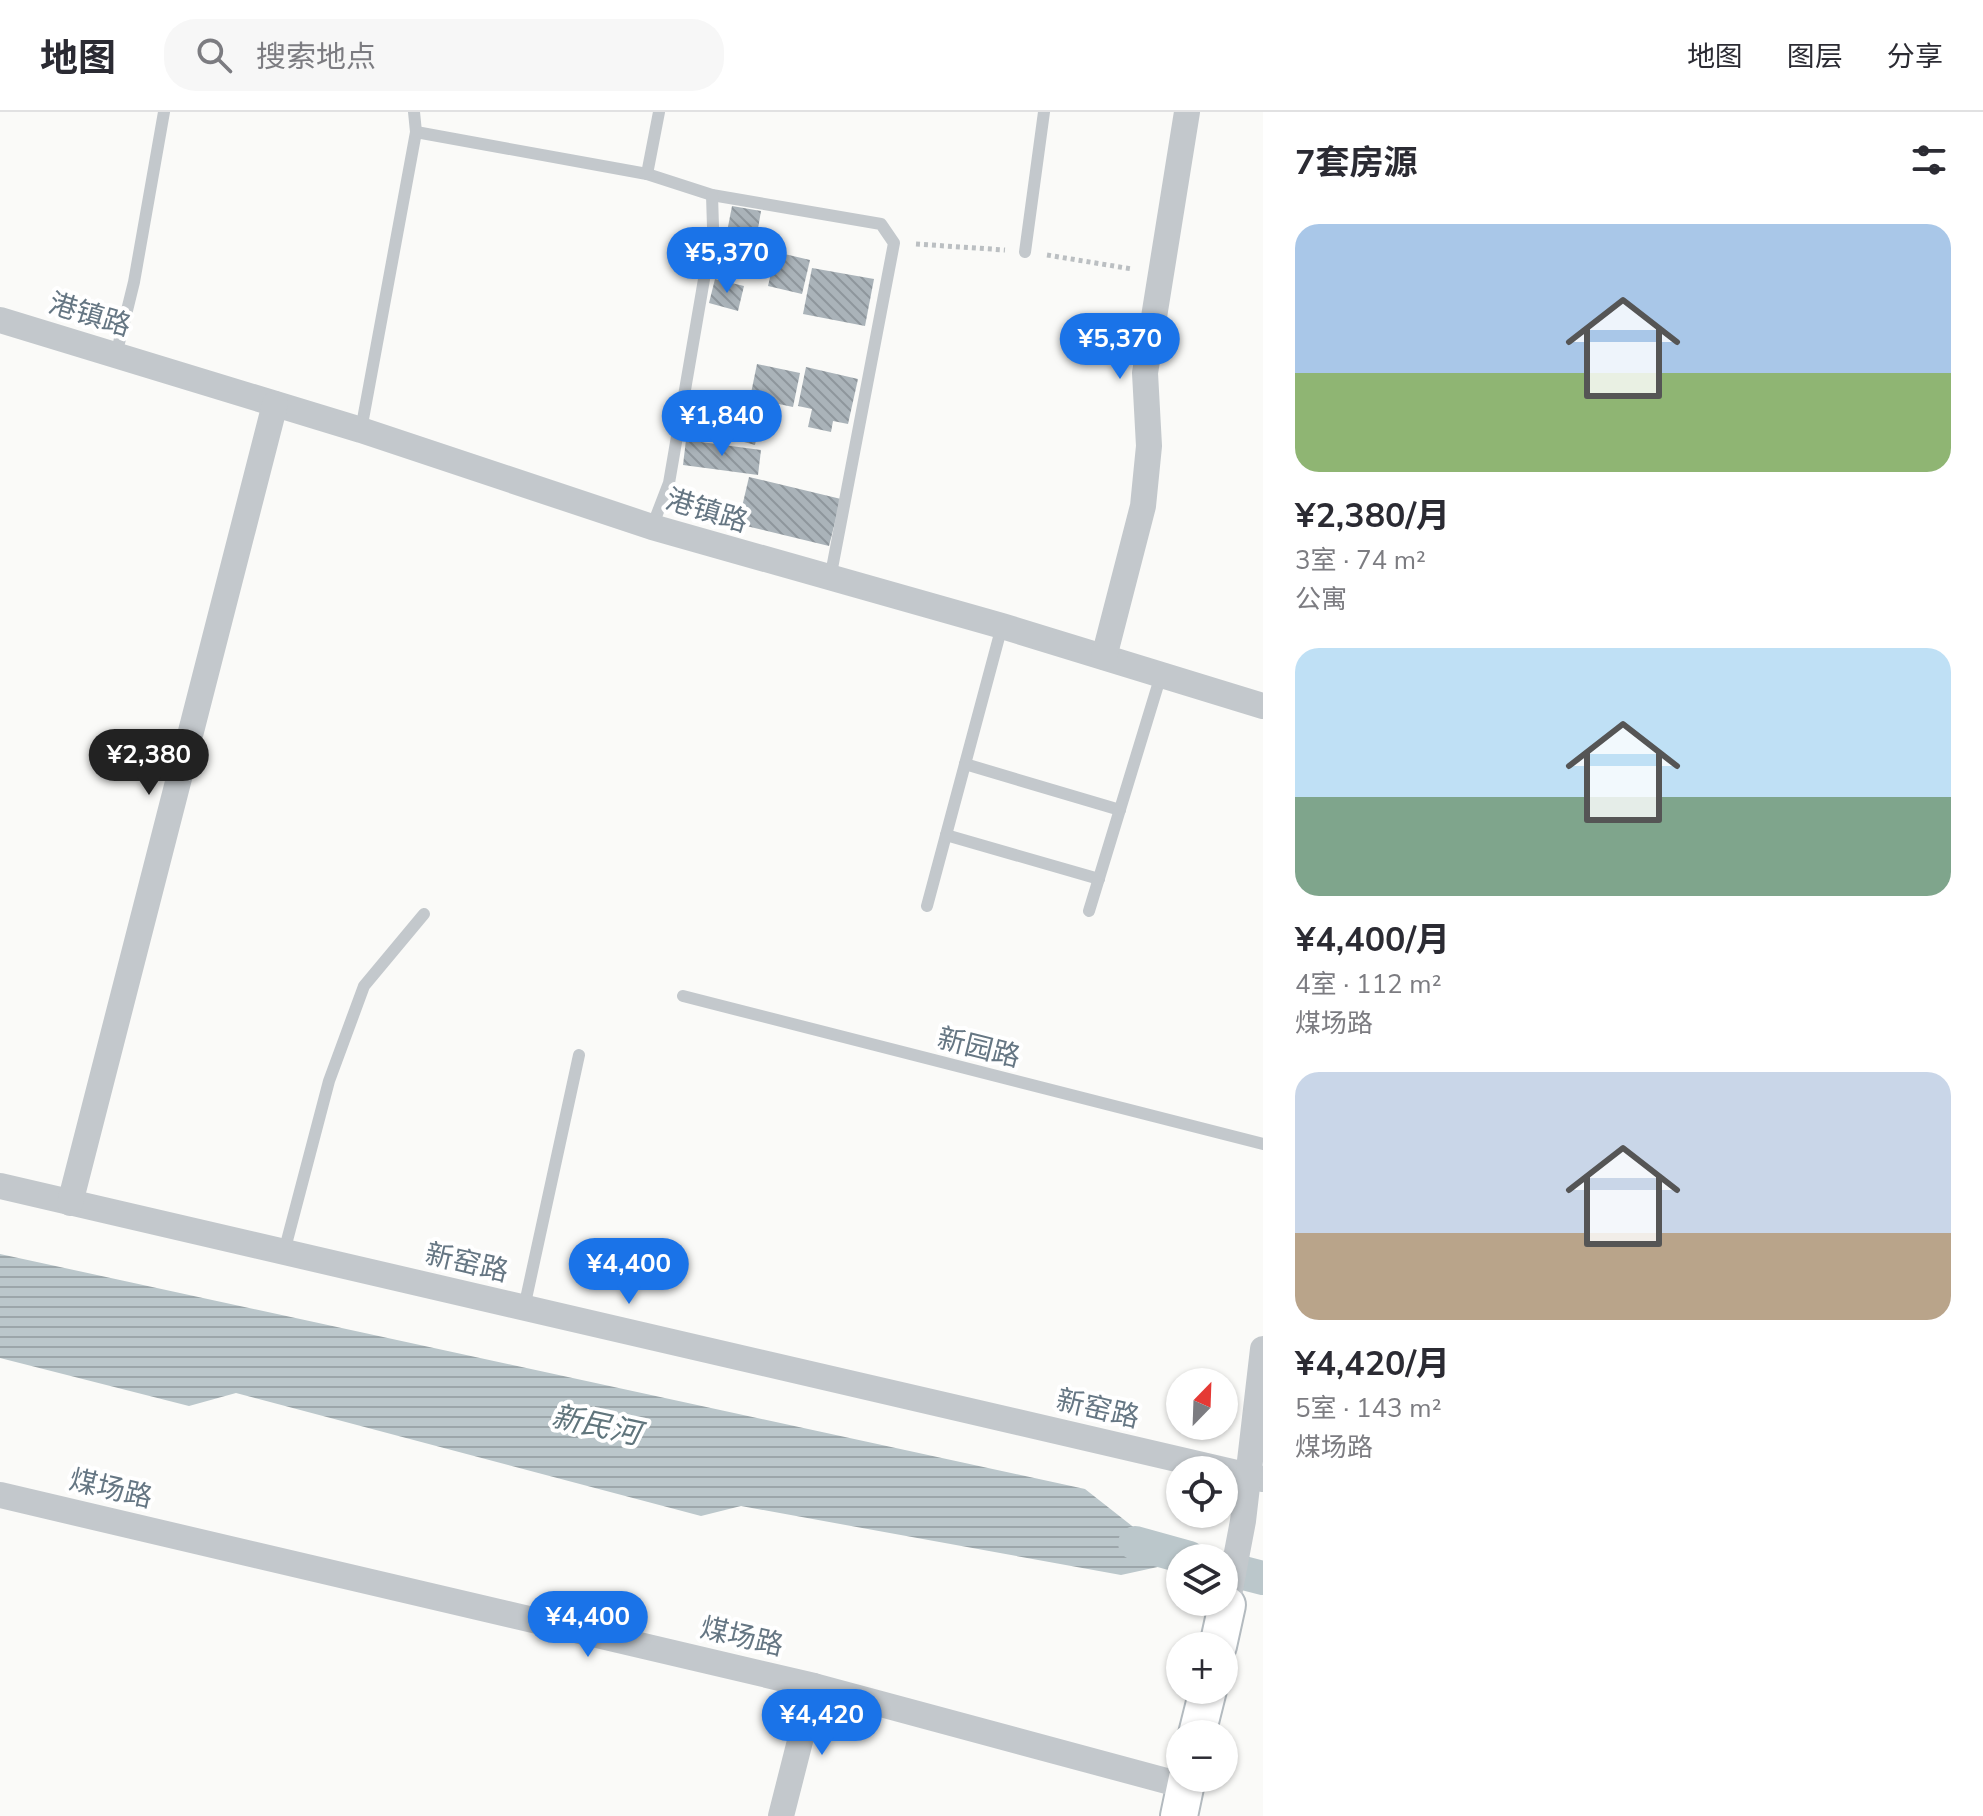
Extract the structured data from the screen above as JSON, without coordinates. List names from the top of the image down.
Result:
{
  "streets": {
    "street": ["港镇路", "新窑路", "煤场路"],
    "lane": ["新园路"]
  },
  "water": ["新民河"],
  "north": "top right",
  "page": {
    "header": "地图",
    "search": "搜索地点",
    "nav": ["地图", "图层", "分享"],
    "heading": "7套房源",
    "list": [
      {
        "name": "¥2,380/月",
        "note": "3室 · 74 m² · 公寓"
      },
      {
        "name": "¥4,400/月",
        "note": "4室 · 112 m² · 煤场路"
      },
      {
        "name": "¥4,420/月",
        "note": "5室 · 143 m² · 煤场路"
      }
    ],
    "price": [
      "¥5,370",
      "¥5,370",
      "¥1,840",
      "¥2,380",
      "¥4,400",
      "¥4,400",
      "¥4,420"
    ],
    "map_buttons": ["+", "−"]
  }
}
